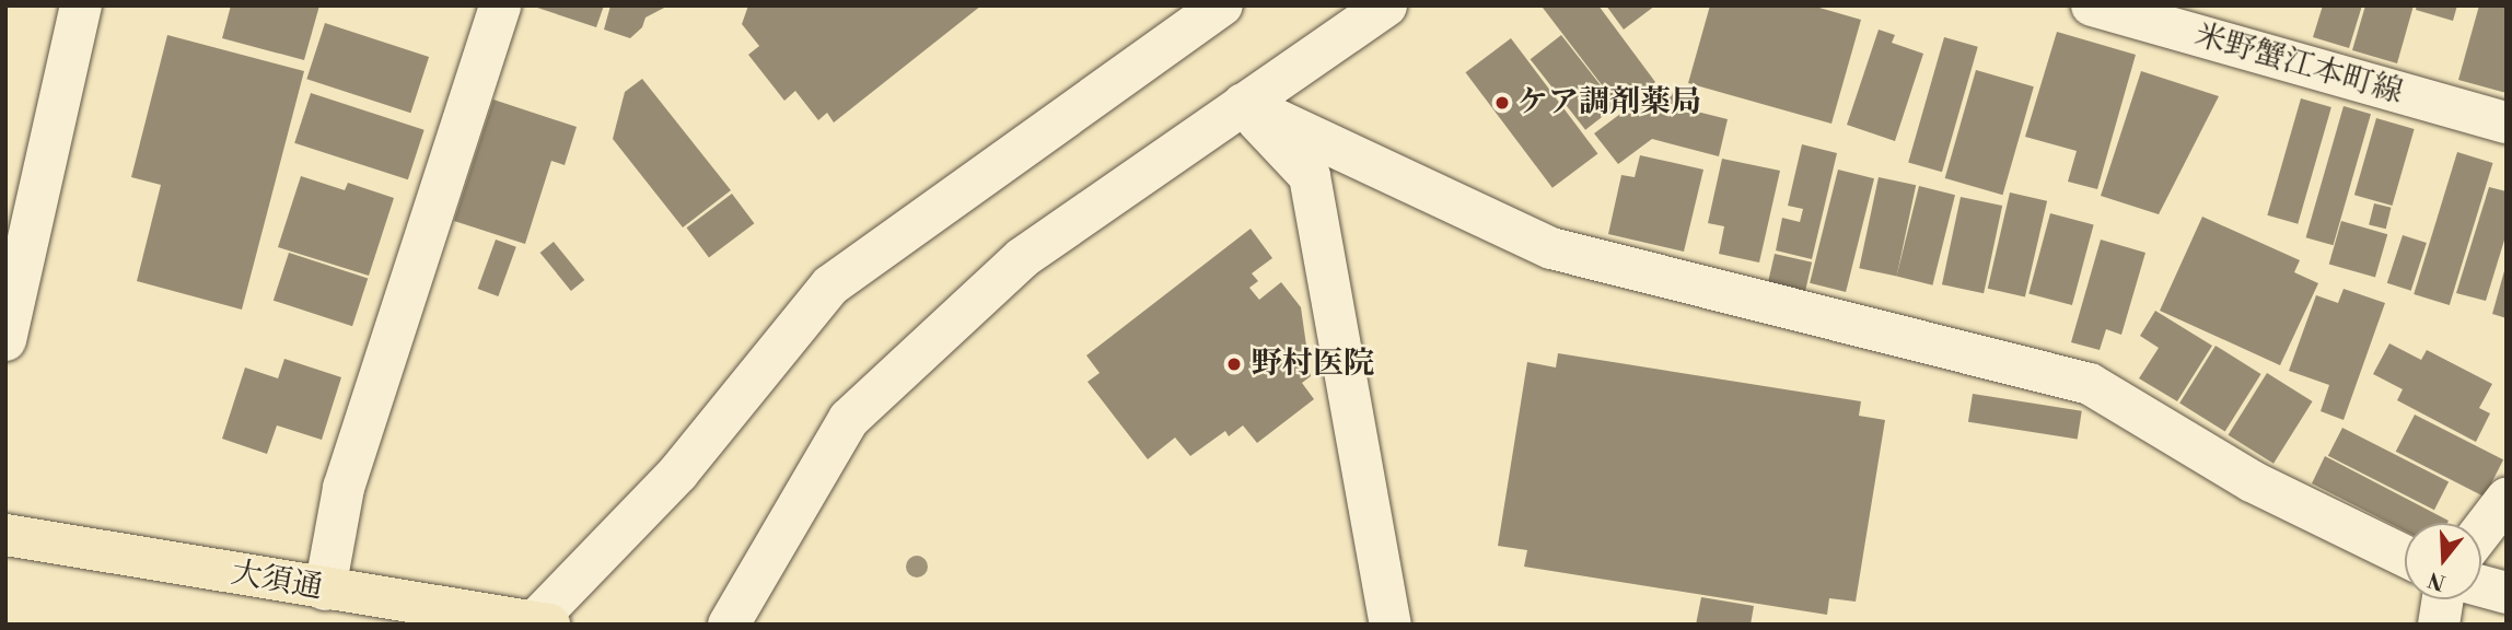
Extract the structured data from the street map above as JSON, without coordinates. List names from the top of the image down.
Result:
{
  "streets": {
    "main road": ["大須通"],
    "street": ["米野蟹江本町線"]
  },
  "places": ["ケア調剤薬局", "野村医院"],
  "north": "bottom"
}
